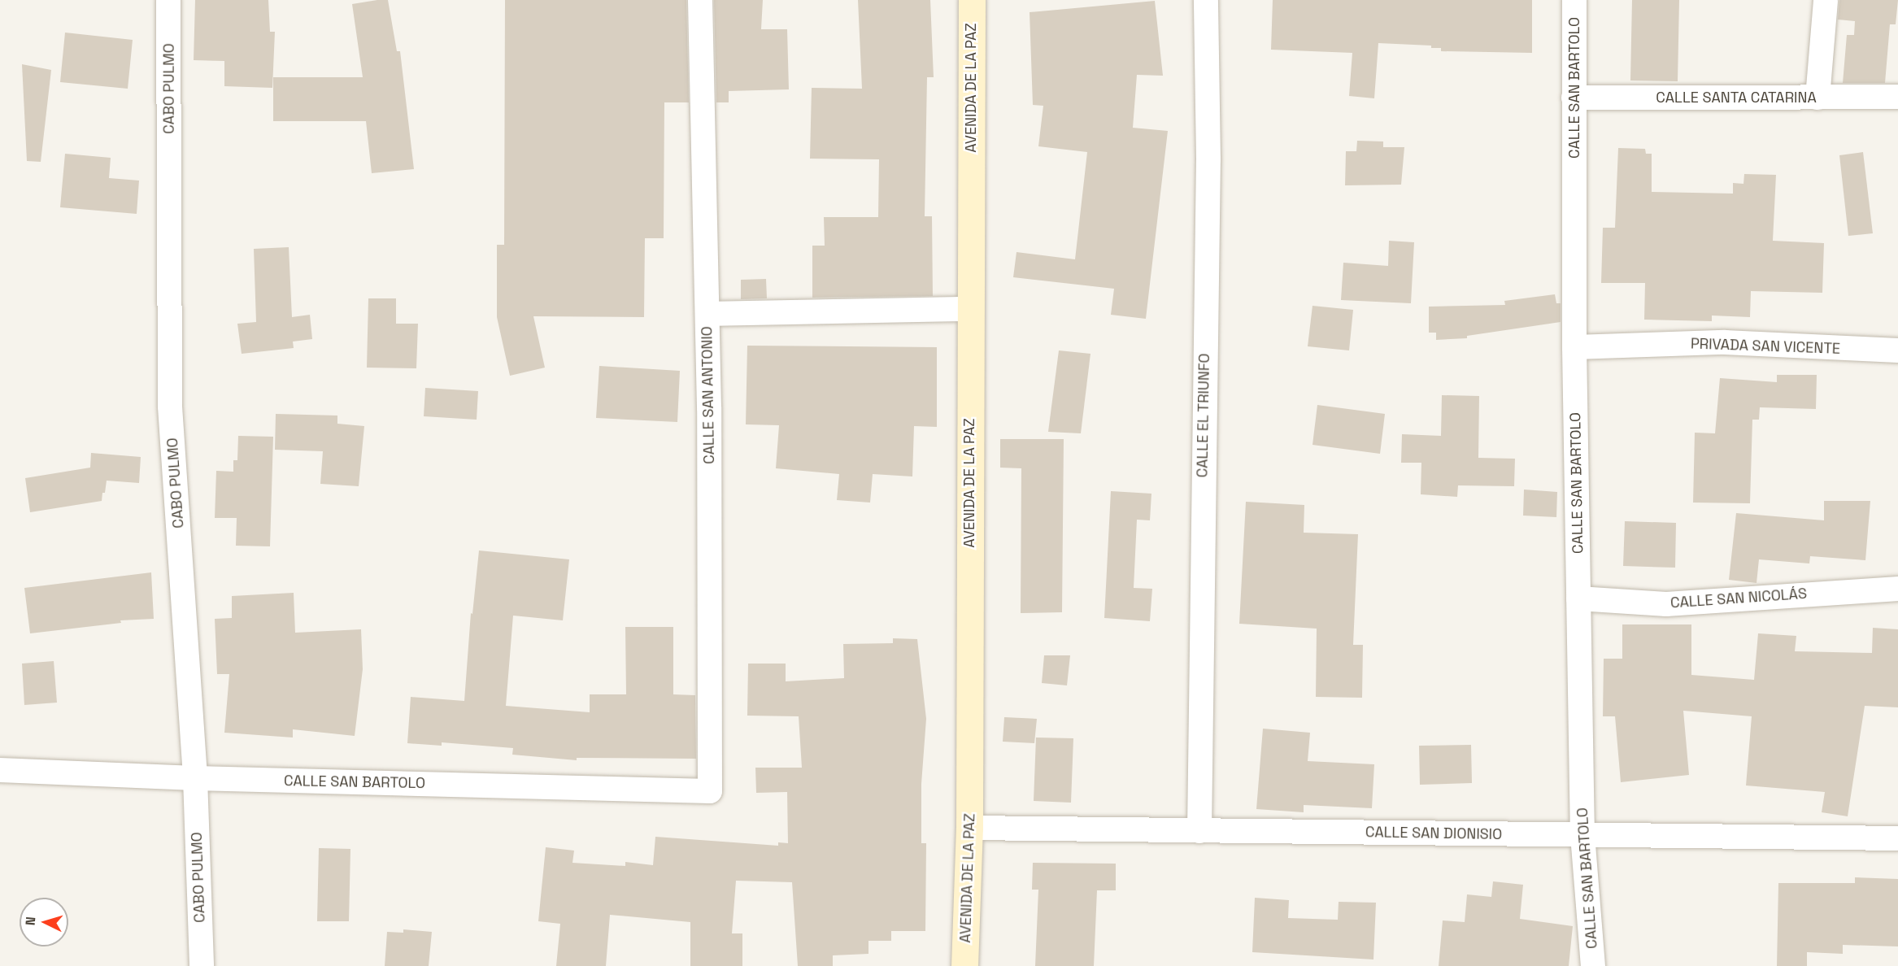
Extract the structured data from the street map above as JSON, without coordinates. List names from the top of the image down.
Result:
{
  "streets": {
    "street": [
      "AVENIDA DE LA PAZ",
      "CALLE SAN BARTOLO",
      "CABO PULMO",
      "CALLE SANTA CATARINA",
      "PRIVADA SAN VICENTE",
      "CALLE SAN ANTONIO",
      "CALLE EL TRIUNFO",
      "CALLE SAN NICOLÁS",
      "CALLE SAN DIONISIO"
    ]
  },
  "crossings": [
    ["AVENIDA DE LA PAZ", "CALLE SAN DIONISIO"],
    ["CALLE SAN BARTOLO", "CABO PULMO"],
    ["CALLE SAN BARTOLO", "CALLE SANTA CATARINA"],
    ["CALLE SAN BARTOLO", "PRIVADA SAN VICENTE"],
    ["CALLE SAN BARTOLO", "CALLE SAN ANTONIO"],
    ["CALLE SAN BARTOLO", "CALLE SAN NICOLÁS"],
    ["CALLE SAN BARTOLO", "CALLE SAN DIONISIO"],
    ["CALLE EL TRIUNFO", "CALLE SAN DIONISIO"]
  ],
  "north": "left"
}
